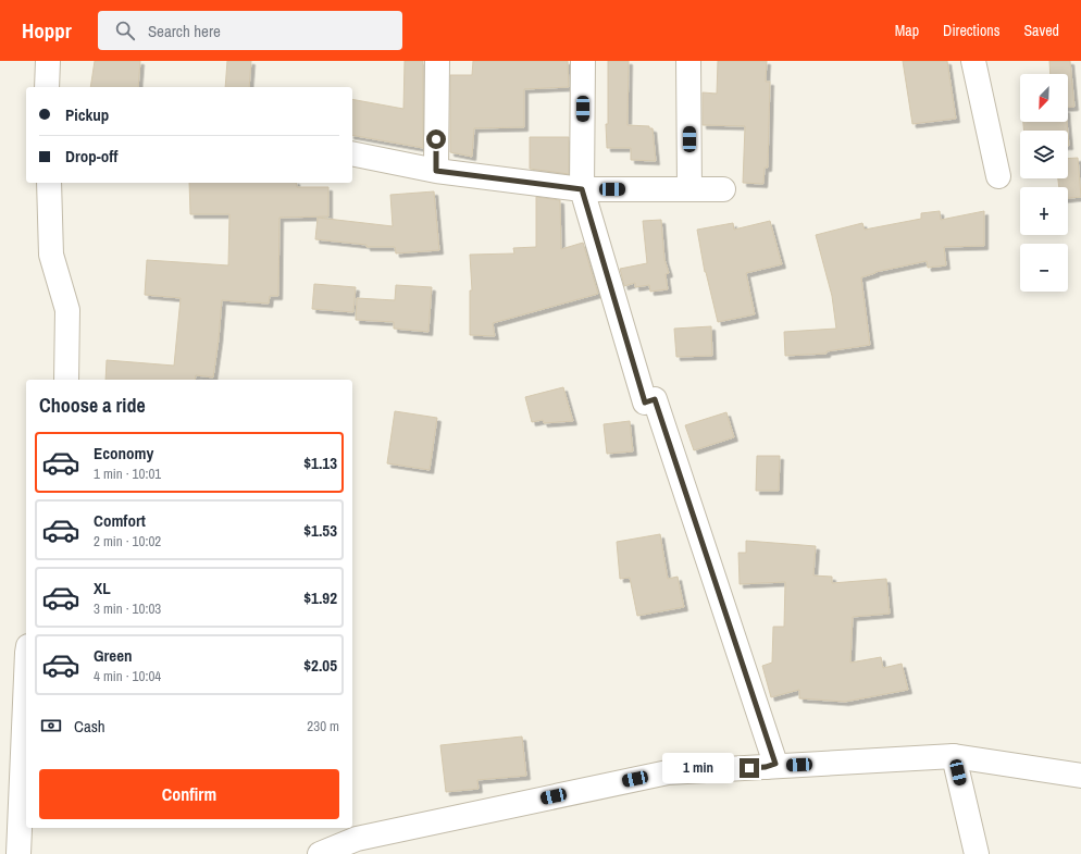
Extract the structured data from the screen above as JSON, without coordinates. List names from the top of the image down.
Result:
{
  "north": "bottom left",
  "page": {
    "header": "Hoppr",
    "search": "Search here",
    "nav": ["Map", "Directions", "Saved"],
    "map_buttons": ["+", "−"],
    "banner": ["Pickup", "Drop-off"],
    "heading": "Choose a ride",
    "list": [
      {
        "name": "Economy",
        "note": "1 min · 10:01",
        "value": "$1.13"
      },
      {
        "name": "Comfort",
        "note": "2 min · 10:02",
        "value": "$1.53"
      },
      {
        "name": "XL",
        "note": "3 min · 10:03",
        "value": "$1.92"
      },
      {
        "name": "Green",
        "note": "4 min · 10:04",
        "value": "$2.05"
      }
    ],
    "pay": ["Cash", "230 m"],
    "bubble": "1 min",
    "buttons": "Confirm"
  }
}
